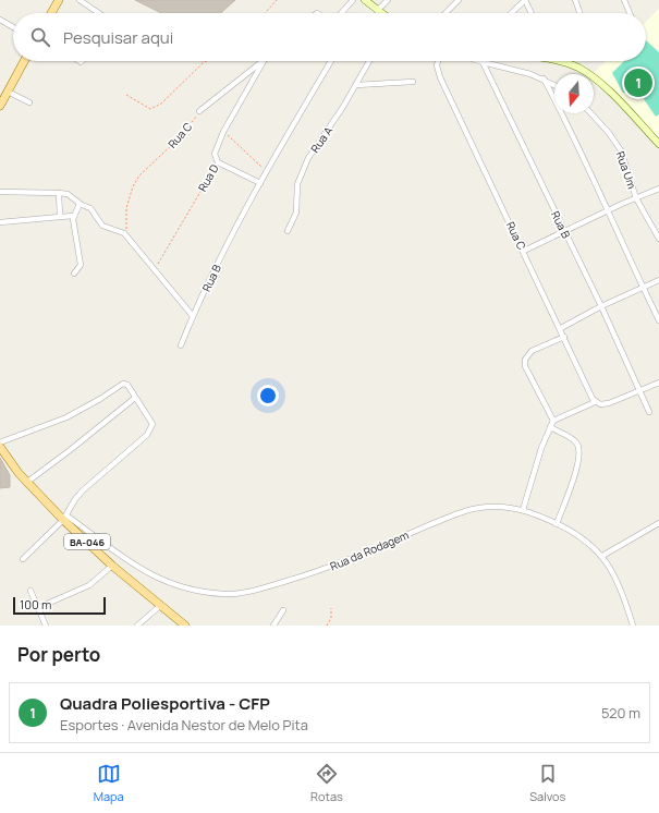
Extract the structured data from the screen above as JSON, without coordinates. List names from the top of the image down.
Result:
{
  "streets": {
    "main road": ["BA-046"],
    "street": [
      "Rua C",
      "Rua A",
      "Rua Um",
      "Rua D",
      "Rua B",
      "Rua da Rodagem"
    ]
  },
  "crossings": [
    ["BA-046", "Rua da Rodagem"]
  ],
  "scale_bar": "100 m",
  "north": "bottom",
  "page": {
    "search": "Pesquisar aqui",
    "pins": "1",
    "scale": "100 m",
    "heading": "Por perto",
    "list": [
      {
        "mark": "1",
        "name": "Quadra Poliesportiva - CFP",
        "note": "Esportes · Avenida Nestor de Melo Pita",
        "value": "520 m"
      }
    ],
    "nav": ["Mapa", "Rotas", "Salvos"]
  }
}
